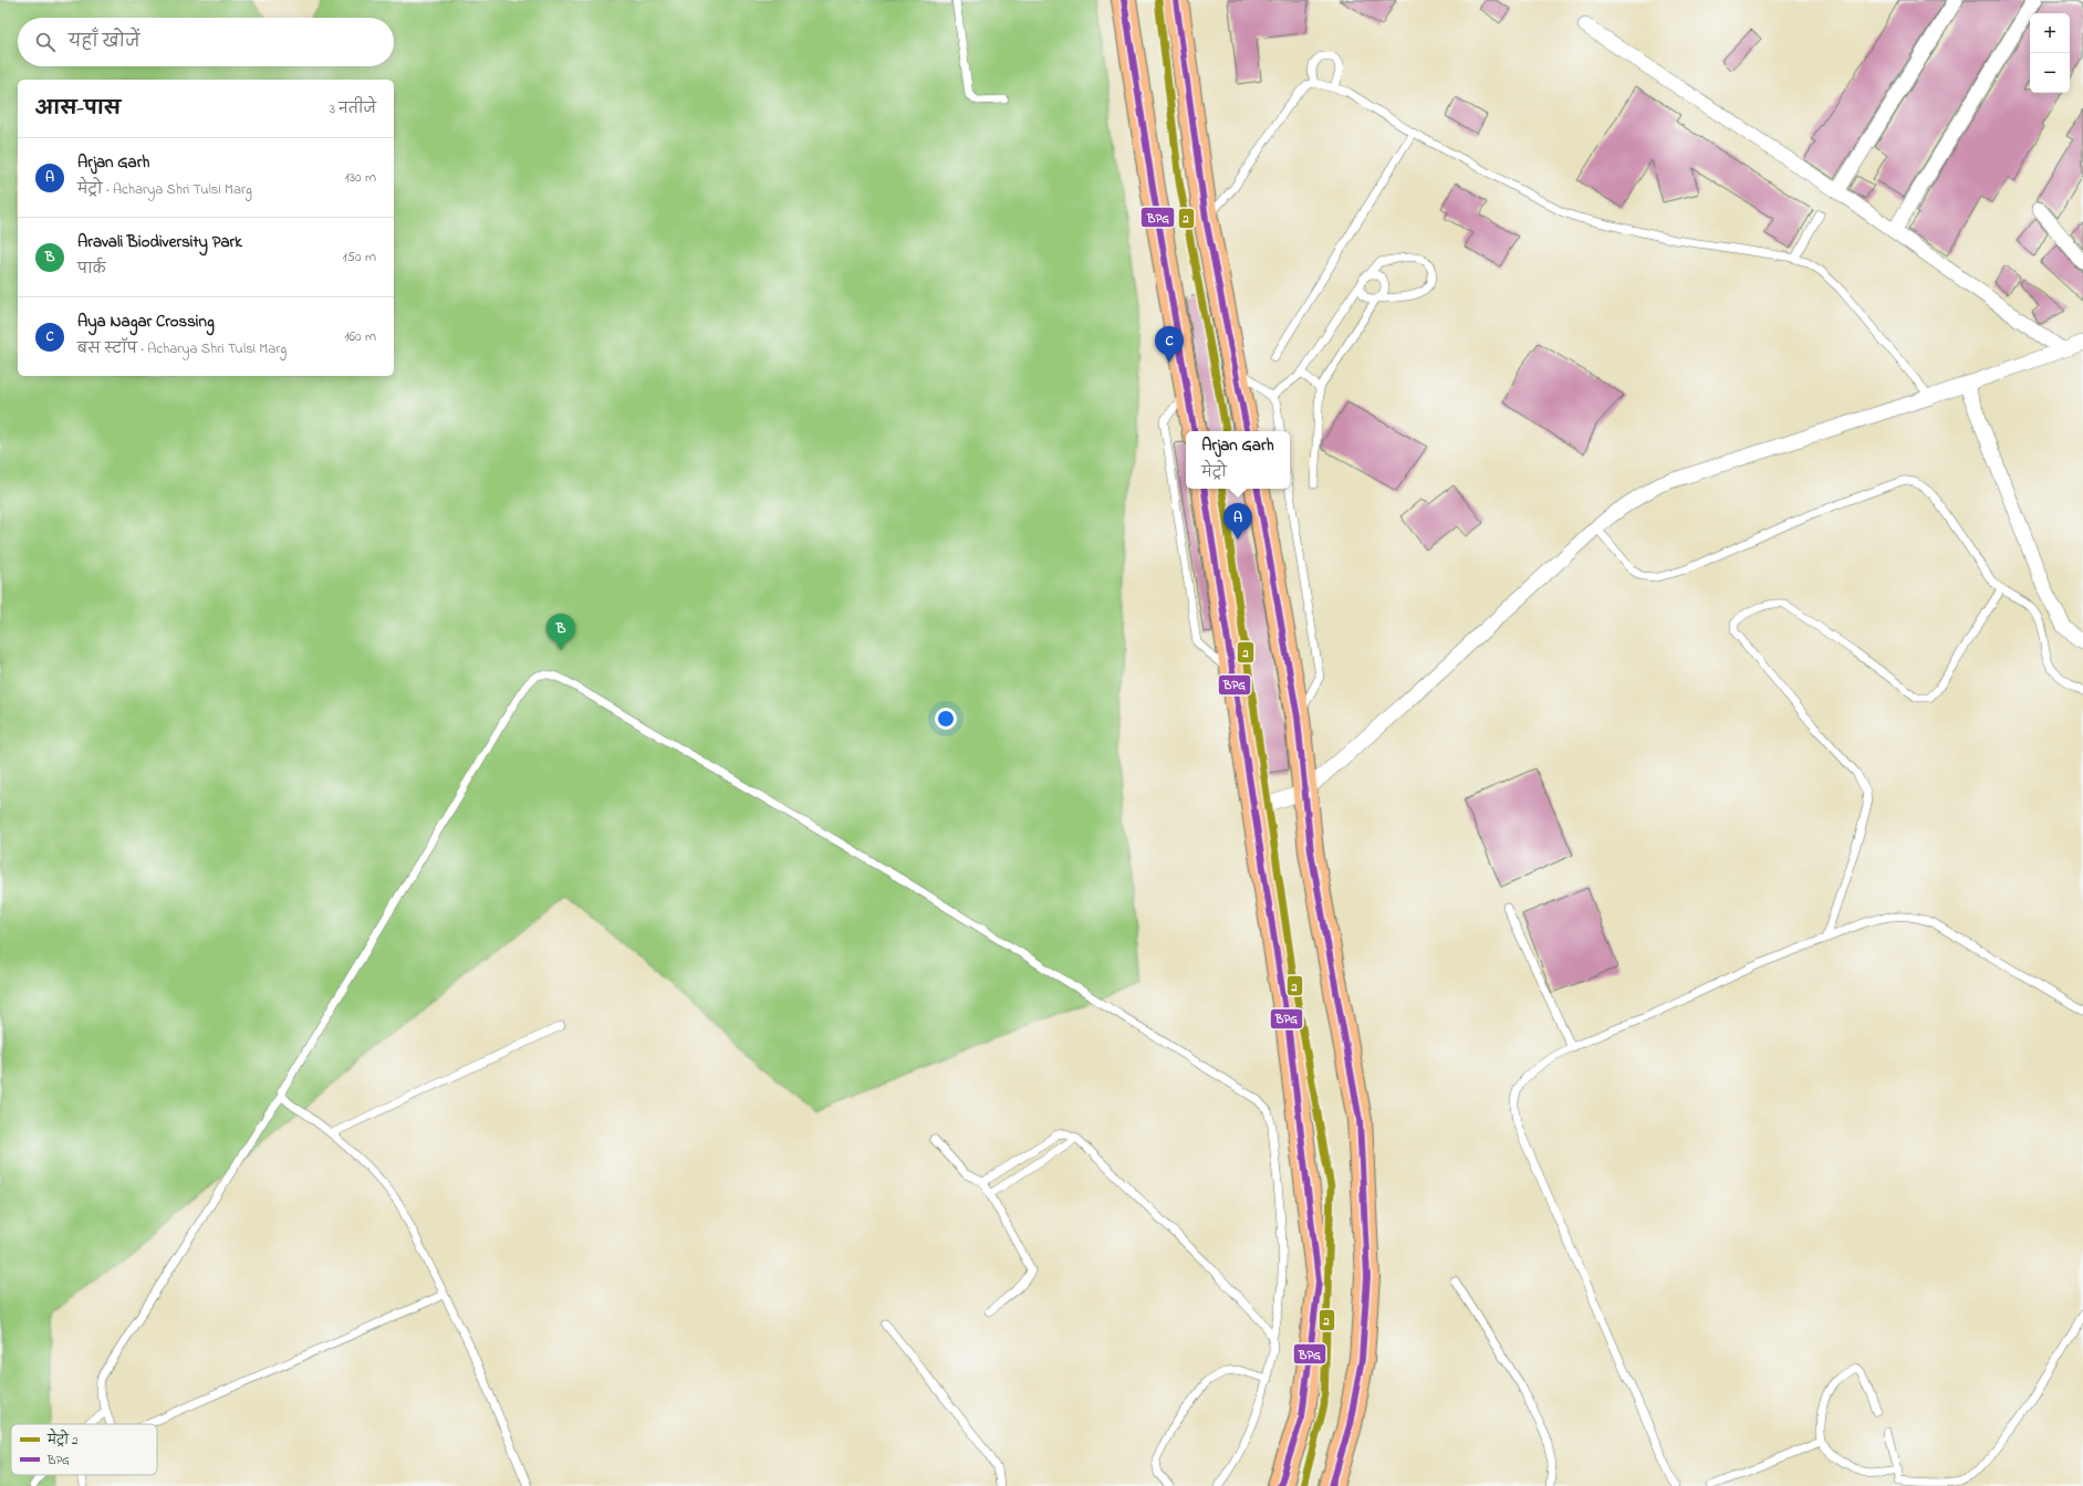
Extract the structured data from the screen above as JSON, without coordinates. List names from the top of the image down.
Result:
{
  "lines": ["metro line 2", "transit line BPG"],
  "legend": ["मेट्रो 2", "BPG"],
  "page": {
    "map_buttons": ["+", "−"],
    "search": "यहाँ खोजें",
    "heading": ["आस-पास", "3 नतीजे"],
    "list": [
      {
        "mark": "A",
        "name": "Arjan Garh",
        "note": "मेट्रो · Acharya Shri Tulsi Marg",
        "value": "130 m"
      },
      {
        "mark": "B",
        "name": "Aravali Biodiversity Park",
        "note": "पार्क",
        "value": "150 m"
      },
      {
        "mark": "C",
        "name": "Aya Nagar Crossing",
        "note": "बस स्टॉप · Acharya Shri Tulsi Marg",
        "value": "160 m"
      }
    ],
    "pins": ["C", "A", "B"],
    "popup": ["Arjan Garh", "मेट्रो"]
  }
}
